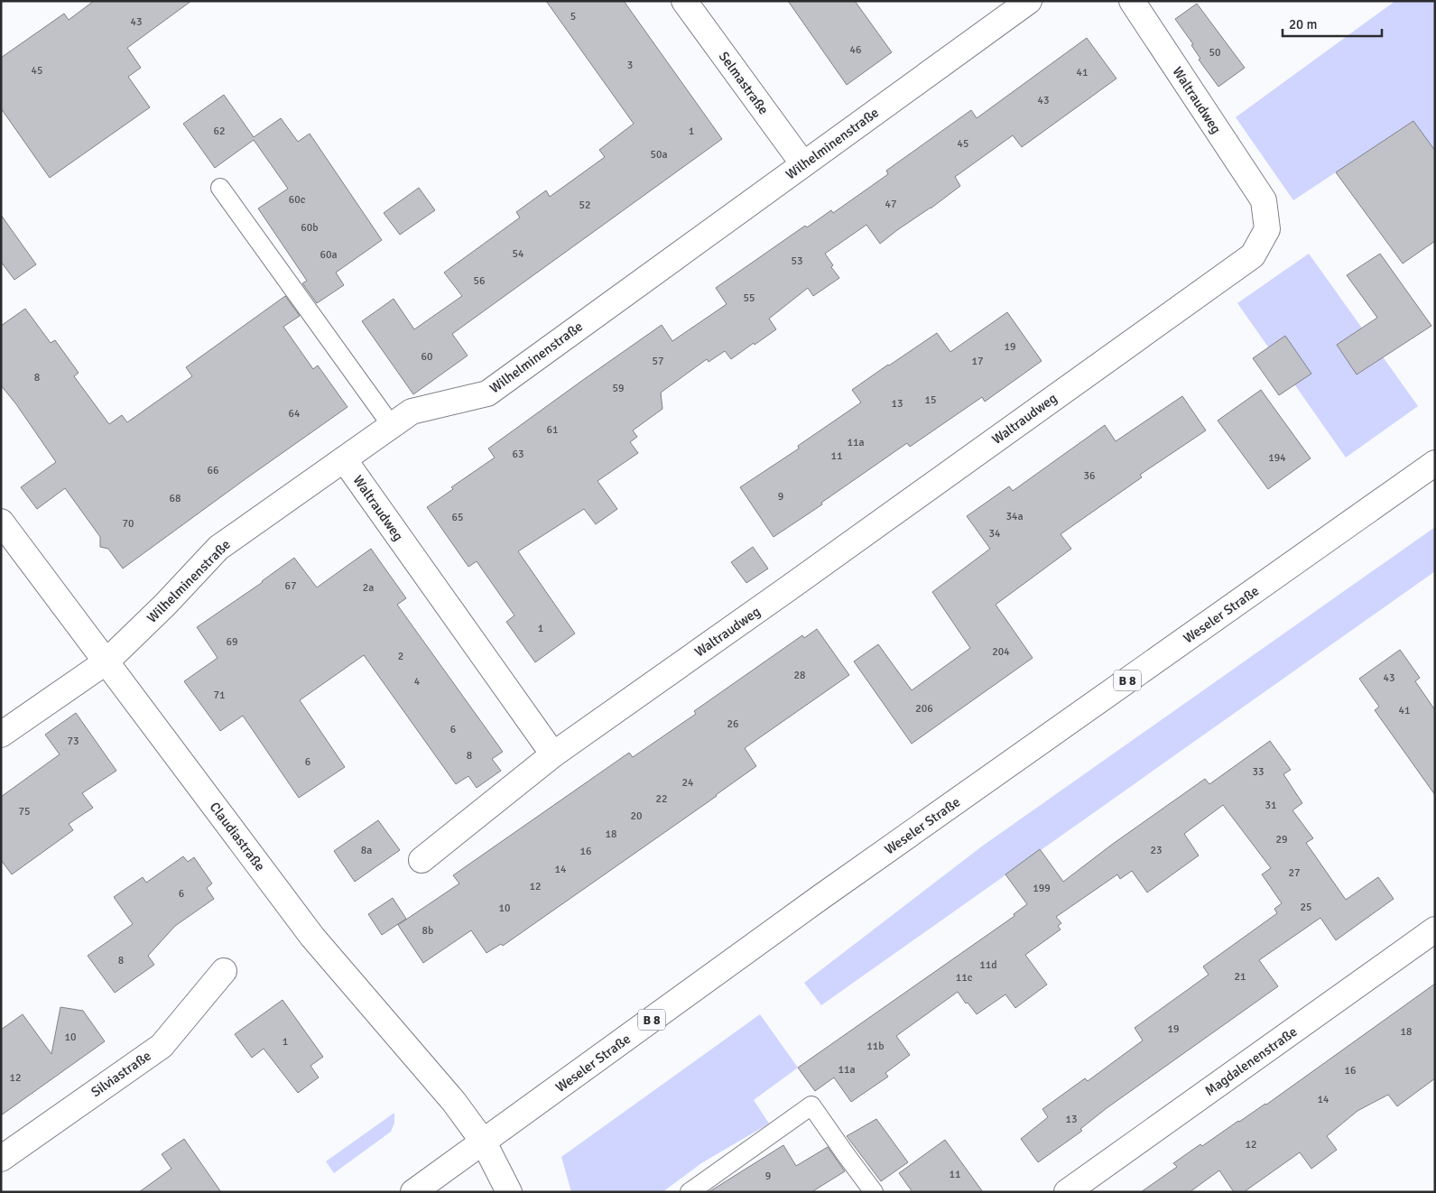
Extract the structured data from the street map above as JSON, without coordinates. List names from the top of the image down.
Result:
{
  "streets": {
    "street": [
      "Selmastraße",
      "Waltraudweg",
      "Wilhelminenstraße",
      "Weseler Straße",
      "B 8",
      "Claudiastraße",
      "Magdalenenstraße",
      "Silviastraße"
    ]
  },
  "crossings": [
    ["Selmastraße", "Wilhelminenstraße"],
    ["Waltraudweg", "Wilhelminenstraße"],
    ["Wilhelminenstraße", "Claudiastraße"],
    ["Weseler Straße", "Claudiastraße"]
  ],
  "house_numbers": [
    "5",
    "43",
    "46",
    "50",
    "3",
    "45",
    "41",
    "43",
    "62",
    "1",
    "45",
    "50a",
    "60c",
    "47",
    "52",
    "60b",
    "54",
    "60a",
    "53",
    "56",
    "55",
    "19",
    "60",
    "57",
    "17",
    "8",
    "59",
    "15",
    "13",
    "64",
    "61",
    "11a",
    "63",
    "11",
    "194",
    "66",
    "36",
    "9",
    "68",
    "34a",
    "65",
    "70",
    "34",
    "67",
    "2a",
    "1",
    "69",
    "204",
    "2",
    "28",
    "43",
    "4",
    "71",
    "206",
    "41",
    "26",
    "6",
    "73",
    "8",
    "6",
    "33",
    "24",
    "22",
    "31",
    "75",
    "20",
    "18",
    "29",
    "8a",
    "23",
    "16",
    "14",
    "27",
    "12",
    "199",
    "6",
    "25",
    "10",
    "8b",
    "8",
    "11d",
    "21",
    "11c",
    "19",
    "18",
    "10",
    "1",
    "11b",
    "11a",
    "16",
    "12",
    "14",
    "13",
    "12",
    "11",
    "9"
  ],
  "scale_bar": "20 m"
}
